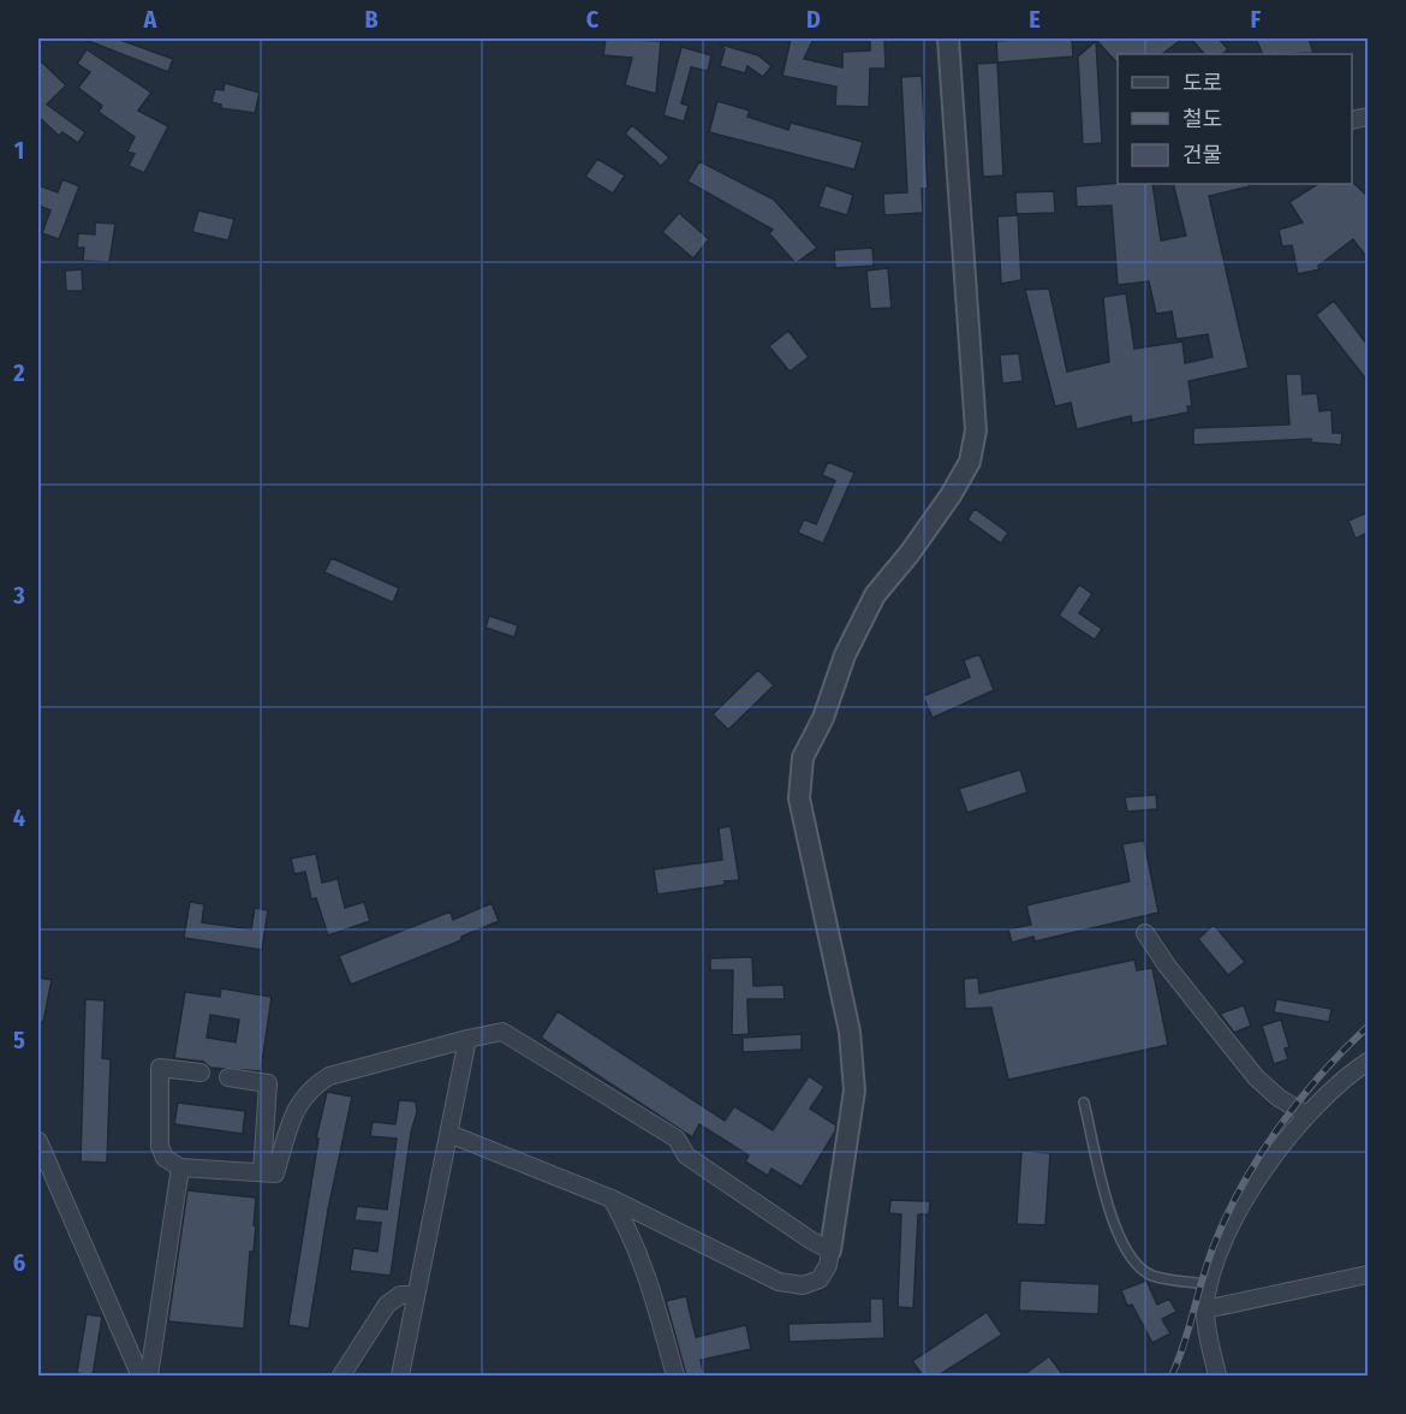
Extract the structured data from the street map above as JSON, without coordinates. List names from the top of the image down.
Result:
{
  "legend": ["도로", "철도", "건물"],
  "grid": {
    "columns": [
      "A",
      "B",
      "C",
      "D",
      "E",
      "F"
    ],
    "rows": [
      "1",
      "2",
      "3",
      "4",
      "5",
      "6"
    ]
  }
}
